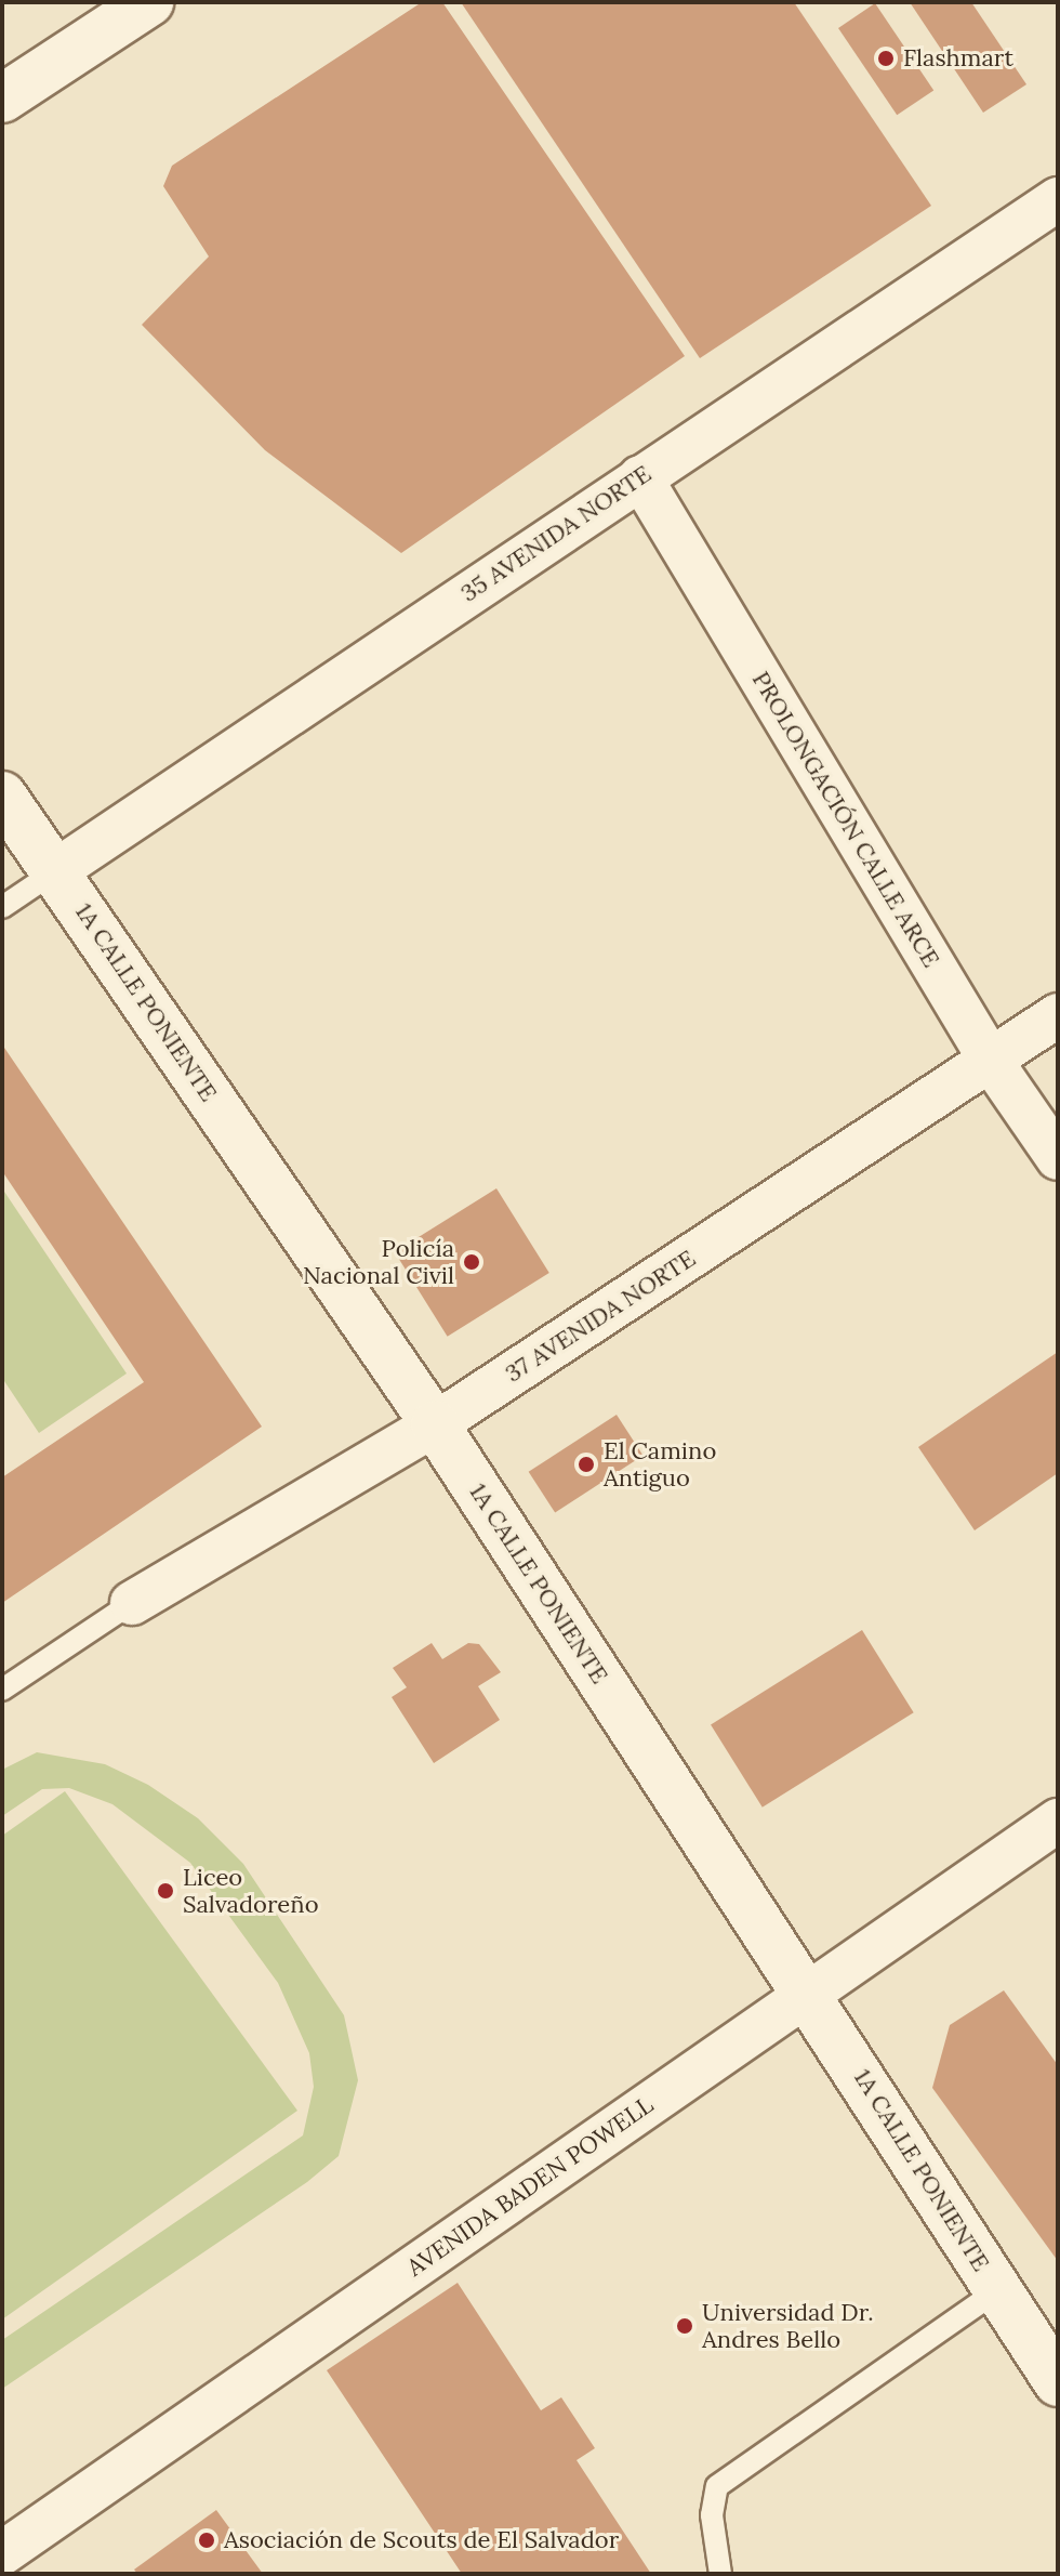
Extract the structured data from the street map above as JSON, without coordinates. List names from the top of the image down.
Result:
{
  "streets": {
    "street": [
      "35 AVENIDA NORTE",
      "PROLONGACIÓN CALLE ARCE",
      "1A CALLE PONIENTE",
      "37 AVENIDA NORTE",
      "AVENIDA BADEN POWELL"
    ]
  },
  "crossings": [
    ["35 AVENIDA NORTE", "PROLONGACIÓN CALLE ARCE"],
    ["35 AVENIDA NORTE", "1A CALLE PONIENTE"],
    ["PROLONGACIÓN CALLE ARCE", "37 AVENIDA NORTE"],
    ["1A CALLE PONIENTE", "37 AVENIDA NORTE"],
    ["1A CALLE PONIENTE", "AVENIDA BADEN POWELL"]
  ],
  "places": [
    "Flashmart",
    "Policía Nacional Civil",
    "El Camino Antiguo",
    "Liceo Salvadoreño",
    "Universidad Dr. Andres Bello",
    "Asociación de Scouts de El Salvador"
  ]
}
